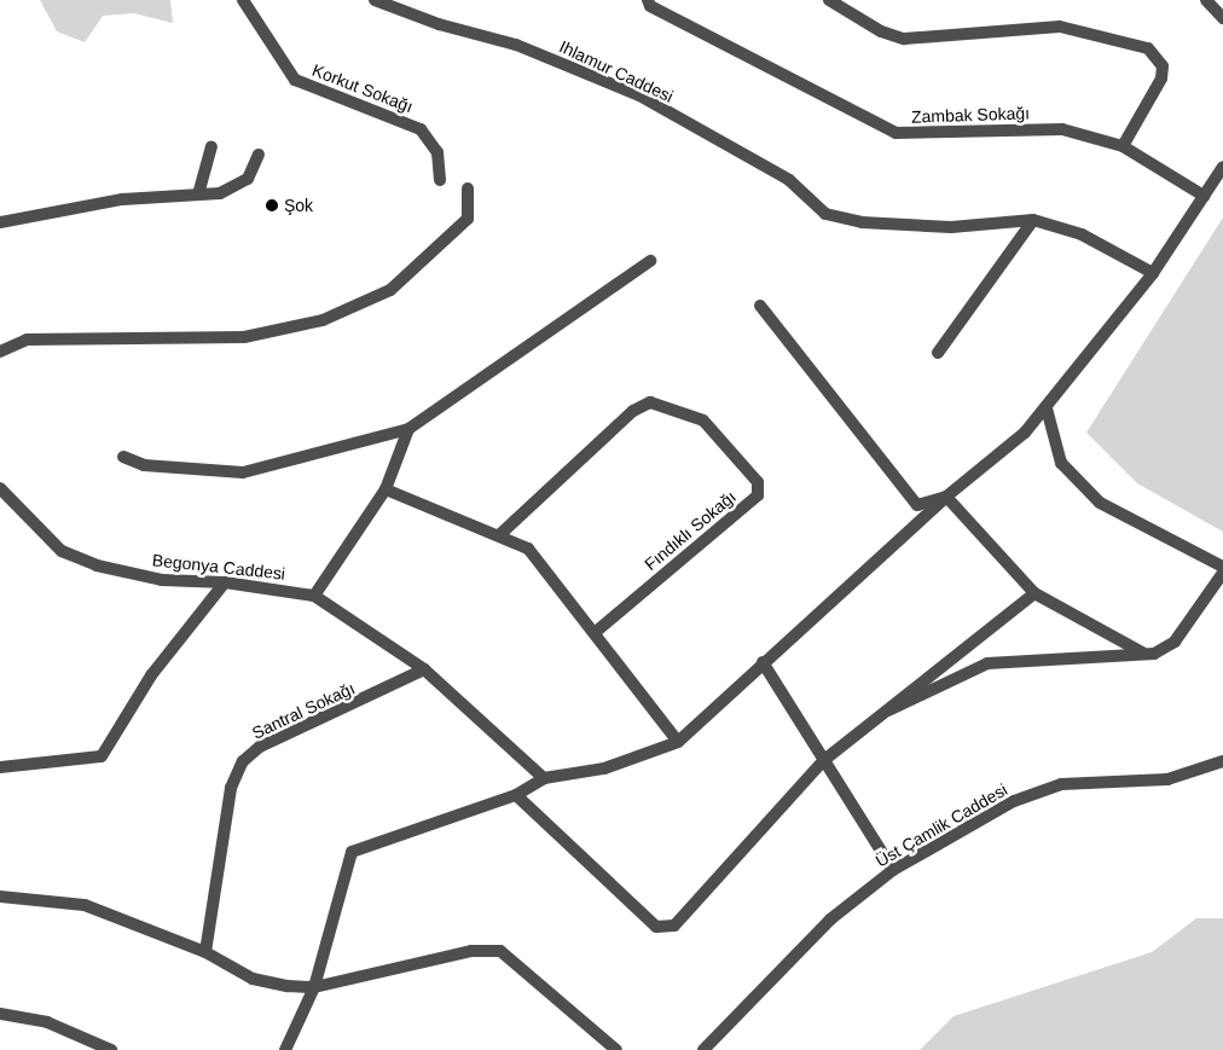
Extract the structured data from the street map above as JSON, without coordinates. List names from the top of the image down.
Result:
{
  "streets": {
    "street": [
      "Ihlamur Caddesi",
      "Korkut Sokağı",
      "Zambak Sokağı",
      "Fındıklı Sokağı",
      "Begonya Caddesi",
      "Santral Sokağı",
      "Üst Çamlik Caddesi"
    ]
  },
  "crossings": [
    ["Begonya Caddesi", "Santral Sokağı"]
  ],
  "places": ["Şok"]
}
